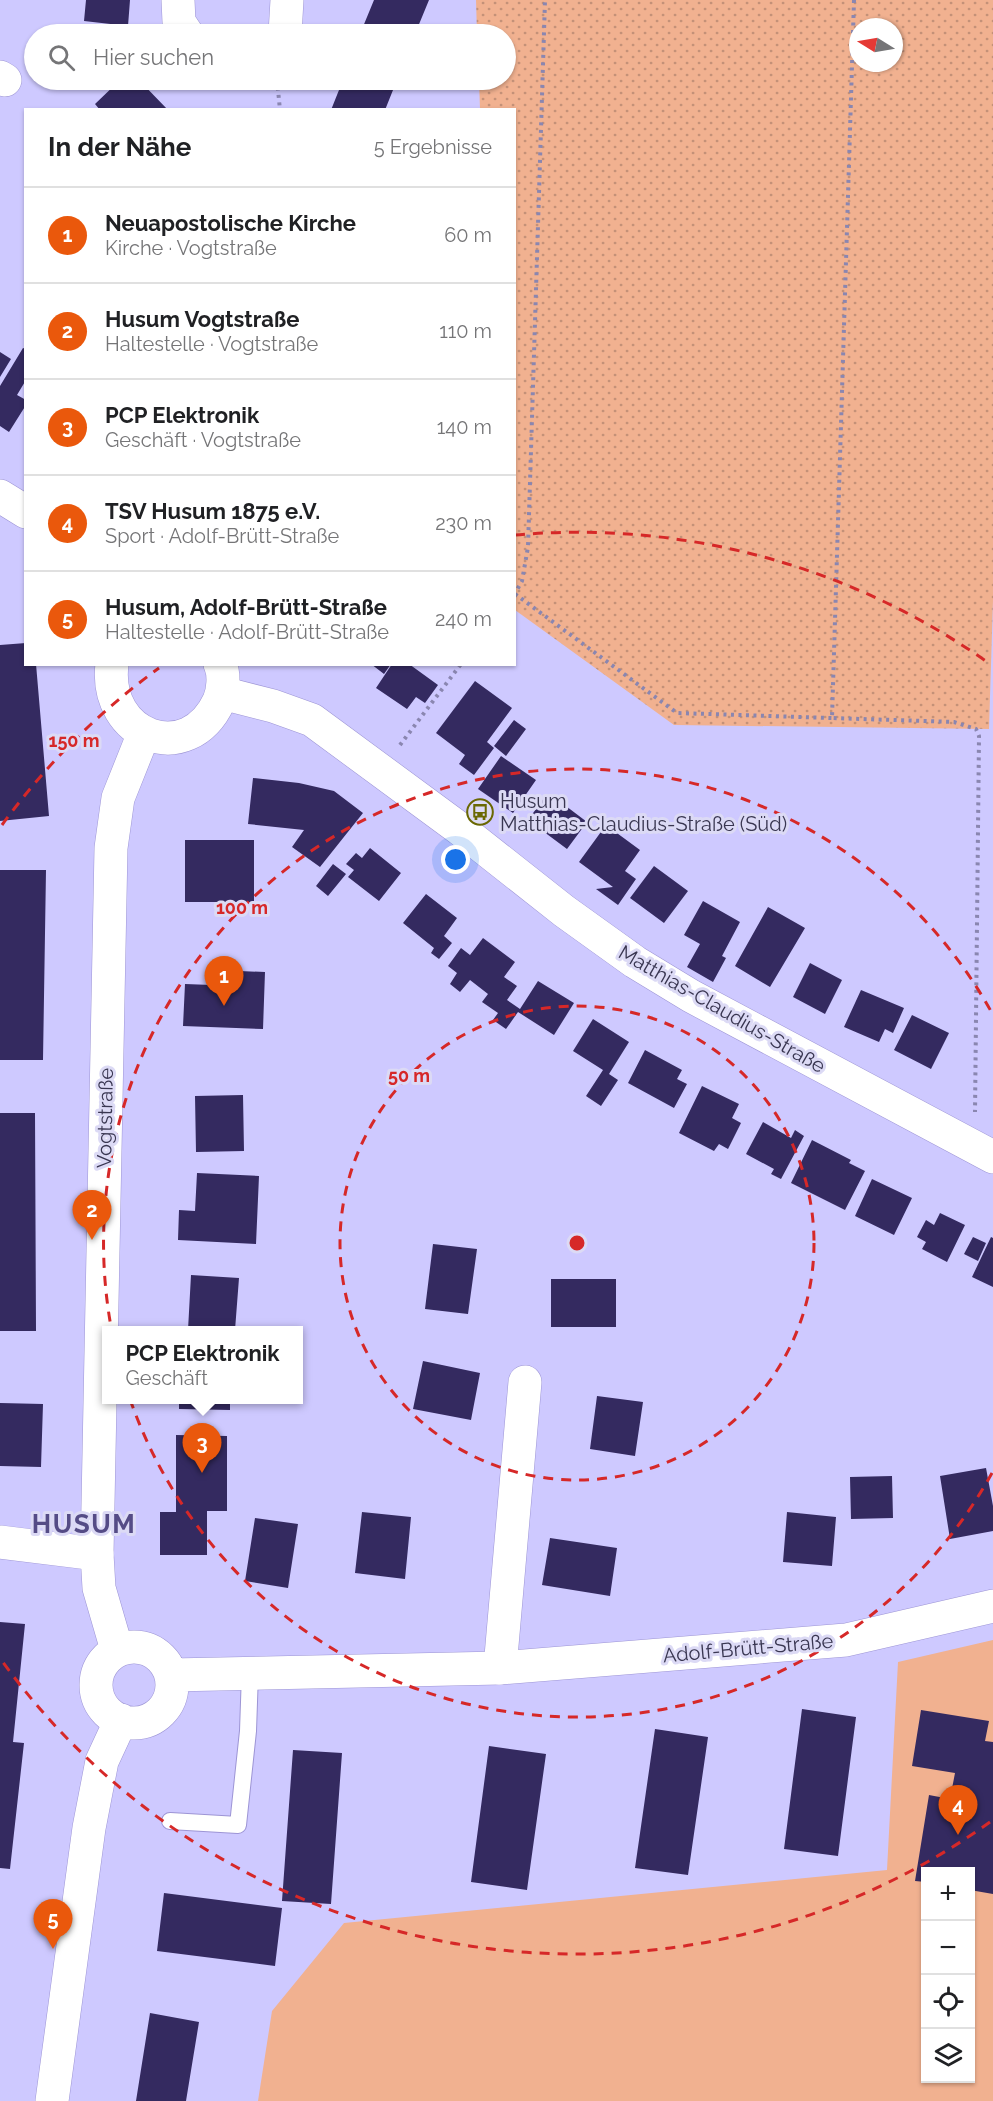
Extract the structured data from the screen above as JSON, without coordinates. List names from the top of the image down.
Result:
{
  "streets": {
    "street": ["Matthias-Claudius-Straße", "Vogtstraße", "Adolf-Brütt-Straße"]
  },
  "crossings": [
    ["Matthias-Claudius-Straße", "Vogtstraße"],
    ["Vogtstraße", "Adolf-Brütt-Straße"]
  ],
  "districts": ["HUSUM"],
  "places": {
    "bus stop": ["Husum Matthias-Claudius-Straße (Süd)"]
  },
  "north": "left",
  "page": {
    "search": "Hier suchen",
    "heading": ["In der Nähe", "5 Ergebnisse"],
    "list": [
      {
        "mark": "1",
        "name": "Neuapostolische Kirche",
        "note": "Kirche · Vogtstraße",
        "value": "60 m"
      },
      {
        "mark": "2",
        "name": "Husum Vogtstraße",
        "note": "Haltestelle · Vogtstraße",
        "value": "110 m"
      },
      {
        "mark": "3",
        "name": "PCP Elektronik",
        "note": "Geschäft · Vogtstraße",
        "value": "140 m"
      },
      {
        "mark": "4",
        "name": "TSV Husum 1875 e.V.",
        "note": "Sport · Adolf-Brütt-Straße",
        "value": "230 m"
      },
      {
        "mark": "5",
        "name": "Husum, Adolf-Brütt-Straße",
        "note": "Haltestelle · Adolf-Brütt-Straße",
        "value": "240 m"
      }
    ],
    "pins": [
      "1",
      "2",
      "3",
      "4",
      "5"
    ],
    "popup": ["PCP Elektronik", "Geschäft"],
    "map_buttons": ["+", "−"]
  },
  "rings": ["150 m", "100 m", "50 m"]
}
